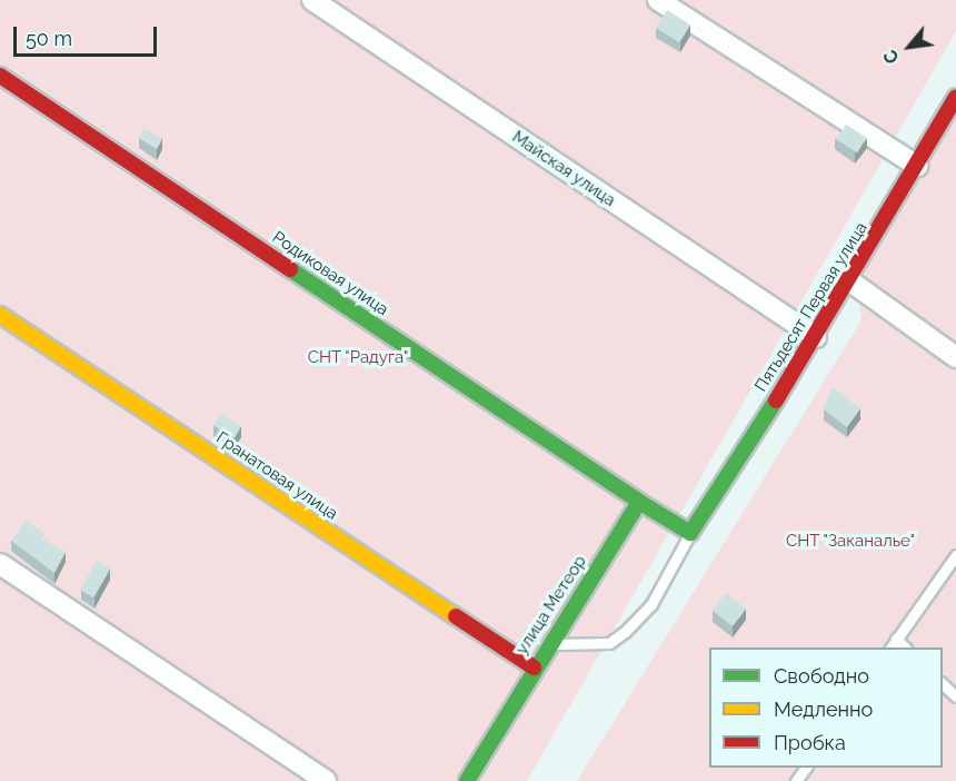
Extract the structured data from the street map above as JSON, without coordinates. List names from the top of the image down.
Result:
{
  "streets": {
    "street": [
      "Майская улица",
      "Родиковая улица",
      "Пятьдесят Первая улица",
      "Гранатовая улица",
      "улица Метеор"
    ]
  },
  "crossings": [
    ["Майская улица", "Пятьдесят Первая улица"],
    ["Родиковая улица", "улица Метеор"],
    ["Гранатовая улица", "улица Метеор"]
  ],
  "parks": ["СНТ \"Радуга\"", "СНТ \"Заканалье\""],
  "legend": ["Свободно", "Медленно", "Пробка"],
  "scale_bar": "50 m",
  "north": "bottom left"
}
